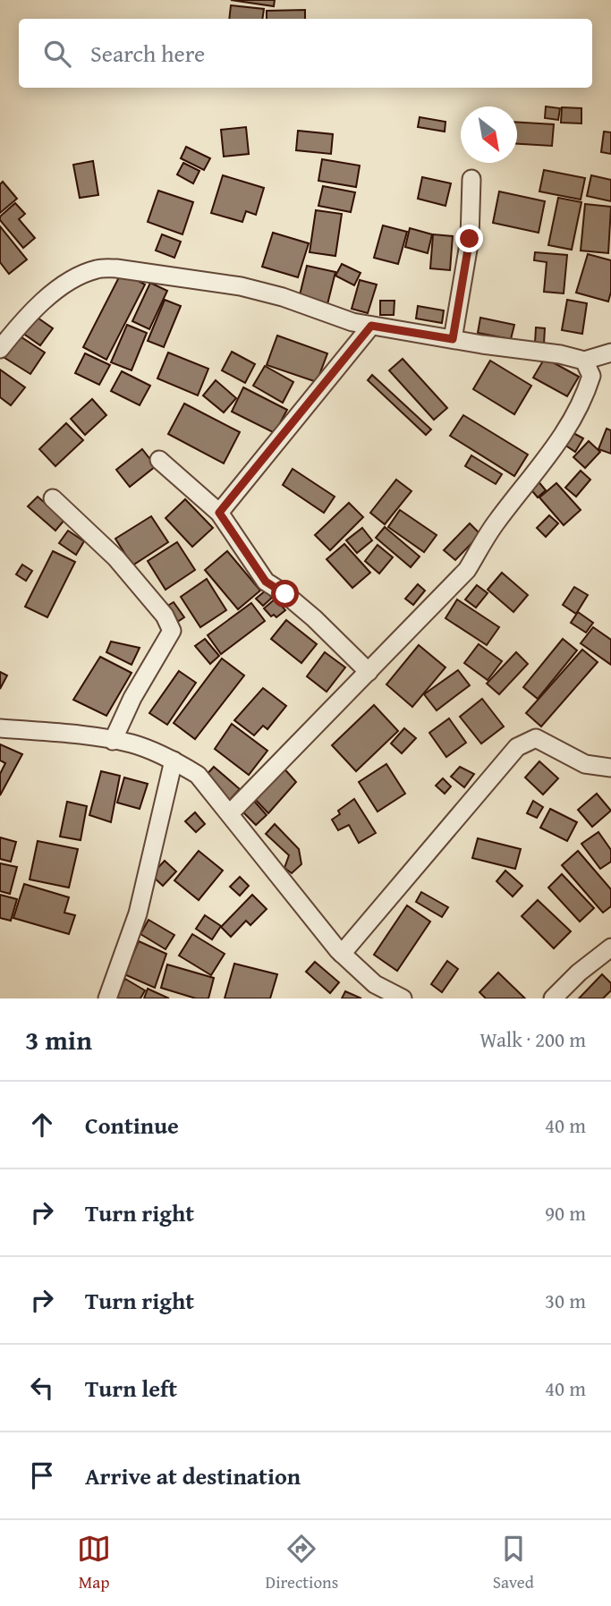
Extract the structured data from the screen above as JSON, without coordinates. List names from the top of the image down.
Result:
{
  "north": "bottom right",
  "page": {
    "search": "Search here",
    "heading": ["3 min", "Walk · 200 m"],
    "list": [
      ["Continue", "40 m"],
      ["Turn right", "90 m"],
      ["Turn right", "30 m"],
      ["Turn left", "40 m"],
      "Arrive at destination"
    ],
    "nav": ["Map", "Directions", "Saved"]
  }
}
